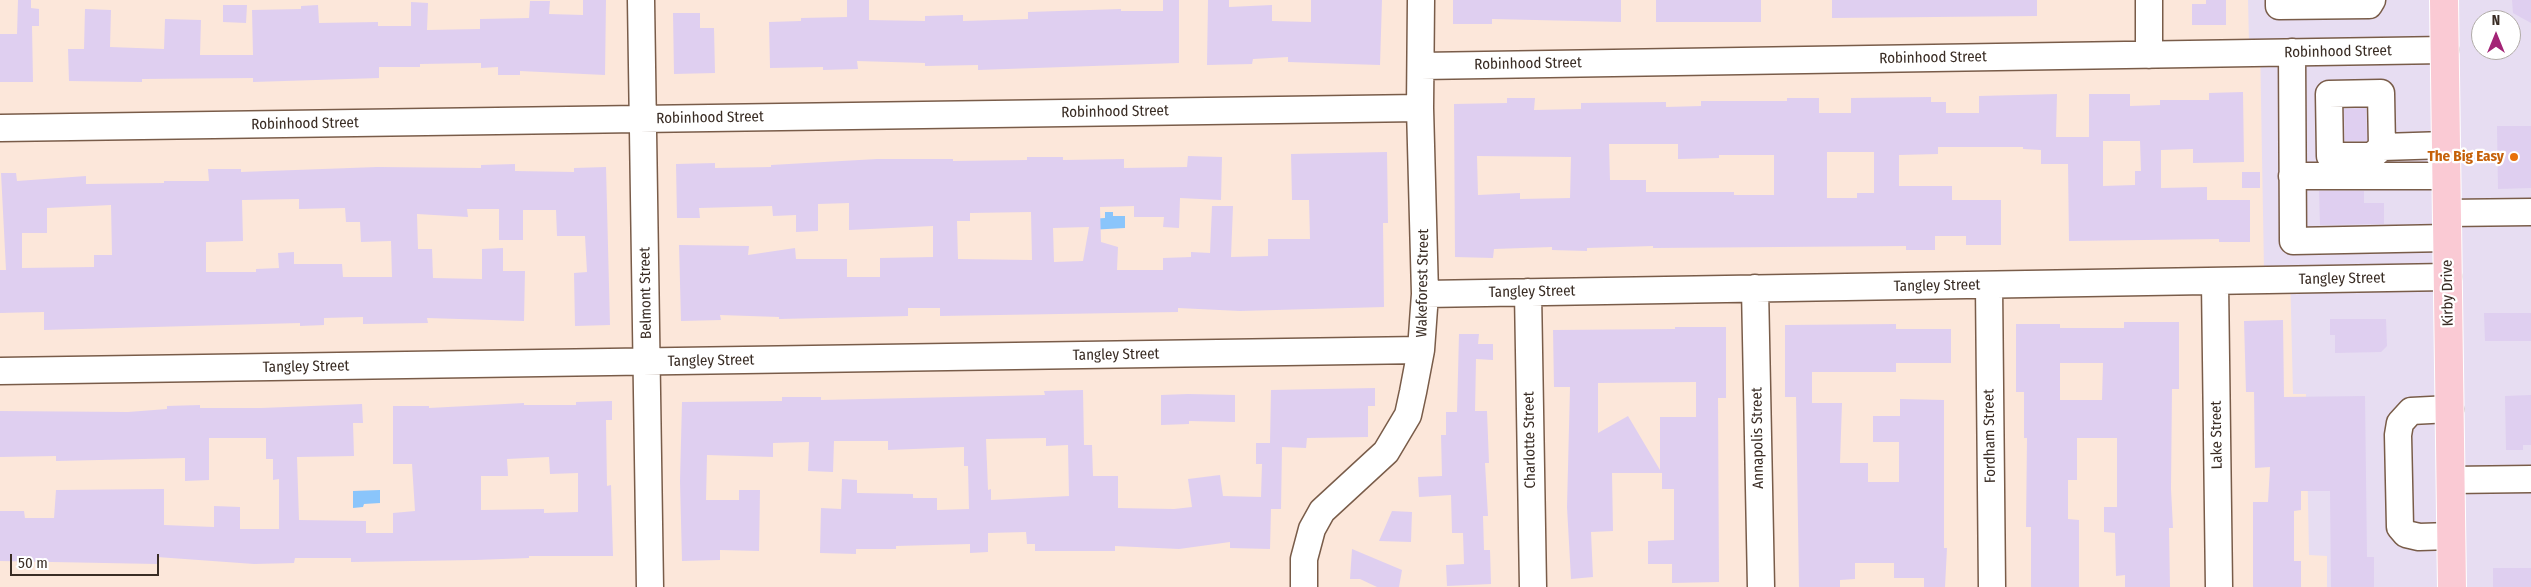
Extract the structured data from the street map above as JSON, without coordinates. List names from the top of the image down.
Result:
{
  "streets": {
    "main road": ["Kirby Drive"],
    "street": [
      "Robinhood Street",
      "Tangley Street",
      "Wakeforest Street",
      "Belmont Street",
      "Lake Street",
      "Fordham Street",
      "Annapolis Street",
      "Charlotte Street"
    ]
  },
  "crossings": [
    ["Robinhood Street", "Wakeforest Street"],
    ["Robinhood Street", "Belmont Street"],
    ["Robinhood Street", "Kirby Drive"],
    ["Tangley Street", "Wakeforest Street"],
    ["Tangley Street", "Belmont Street"],
    ["Tangley Street", "Kirby Drive"],
    ["Tangley Street", "Lake Street"],
    ["Tangley Street", "Fordham Street"],
    ["Tangley Street", "Annapolis Street"],
    ["Tangley Street", "Charlotte Street"]
  ],
  "places": ["The Big Easy"],
  "scale_bar": "50 m",
  "north": "top"
}
